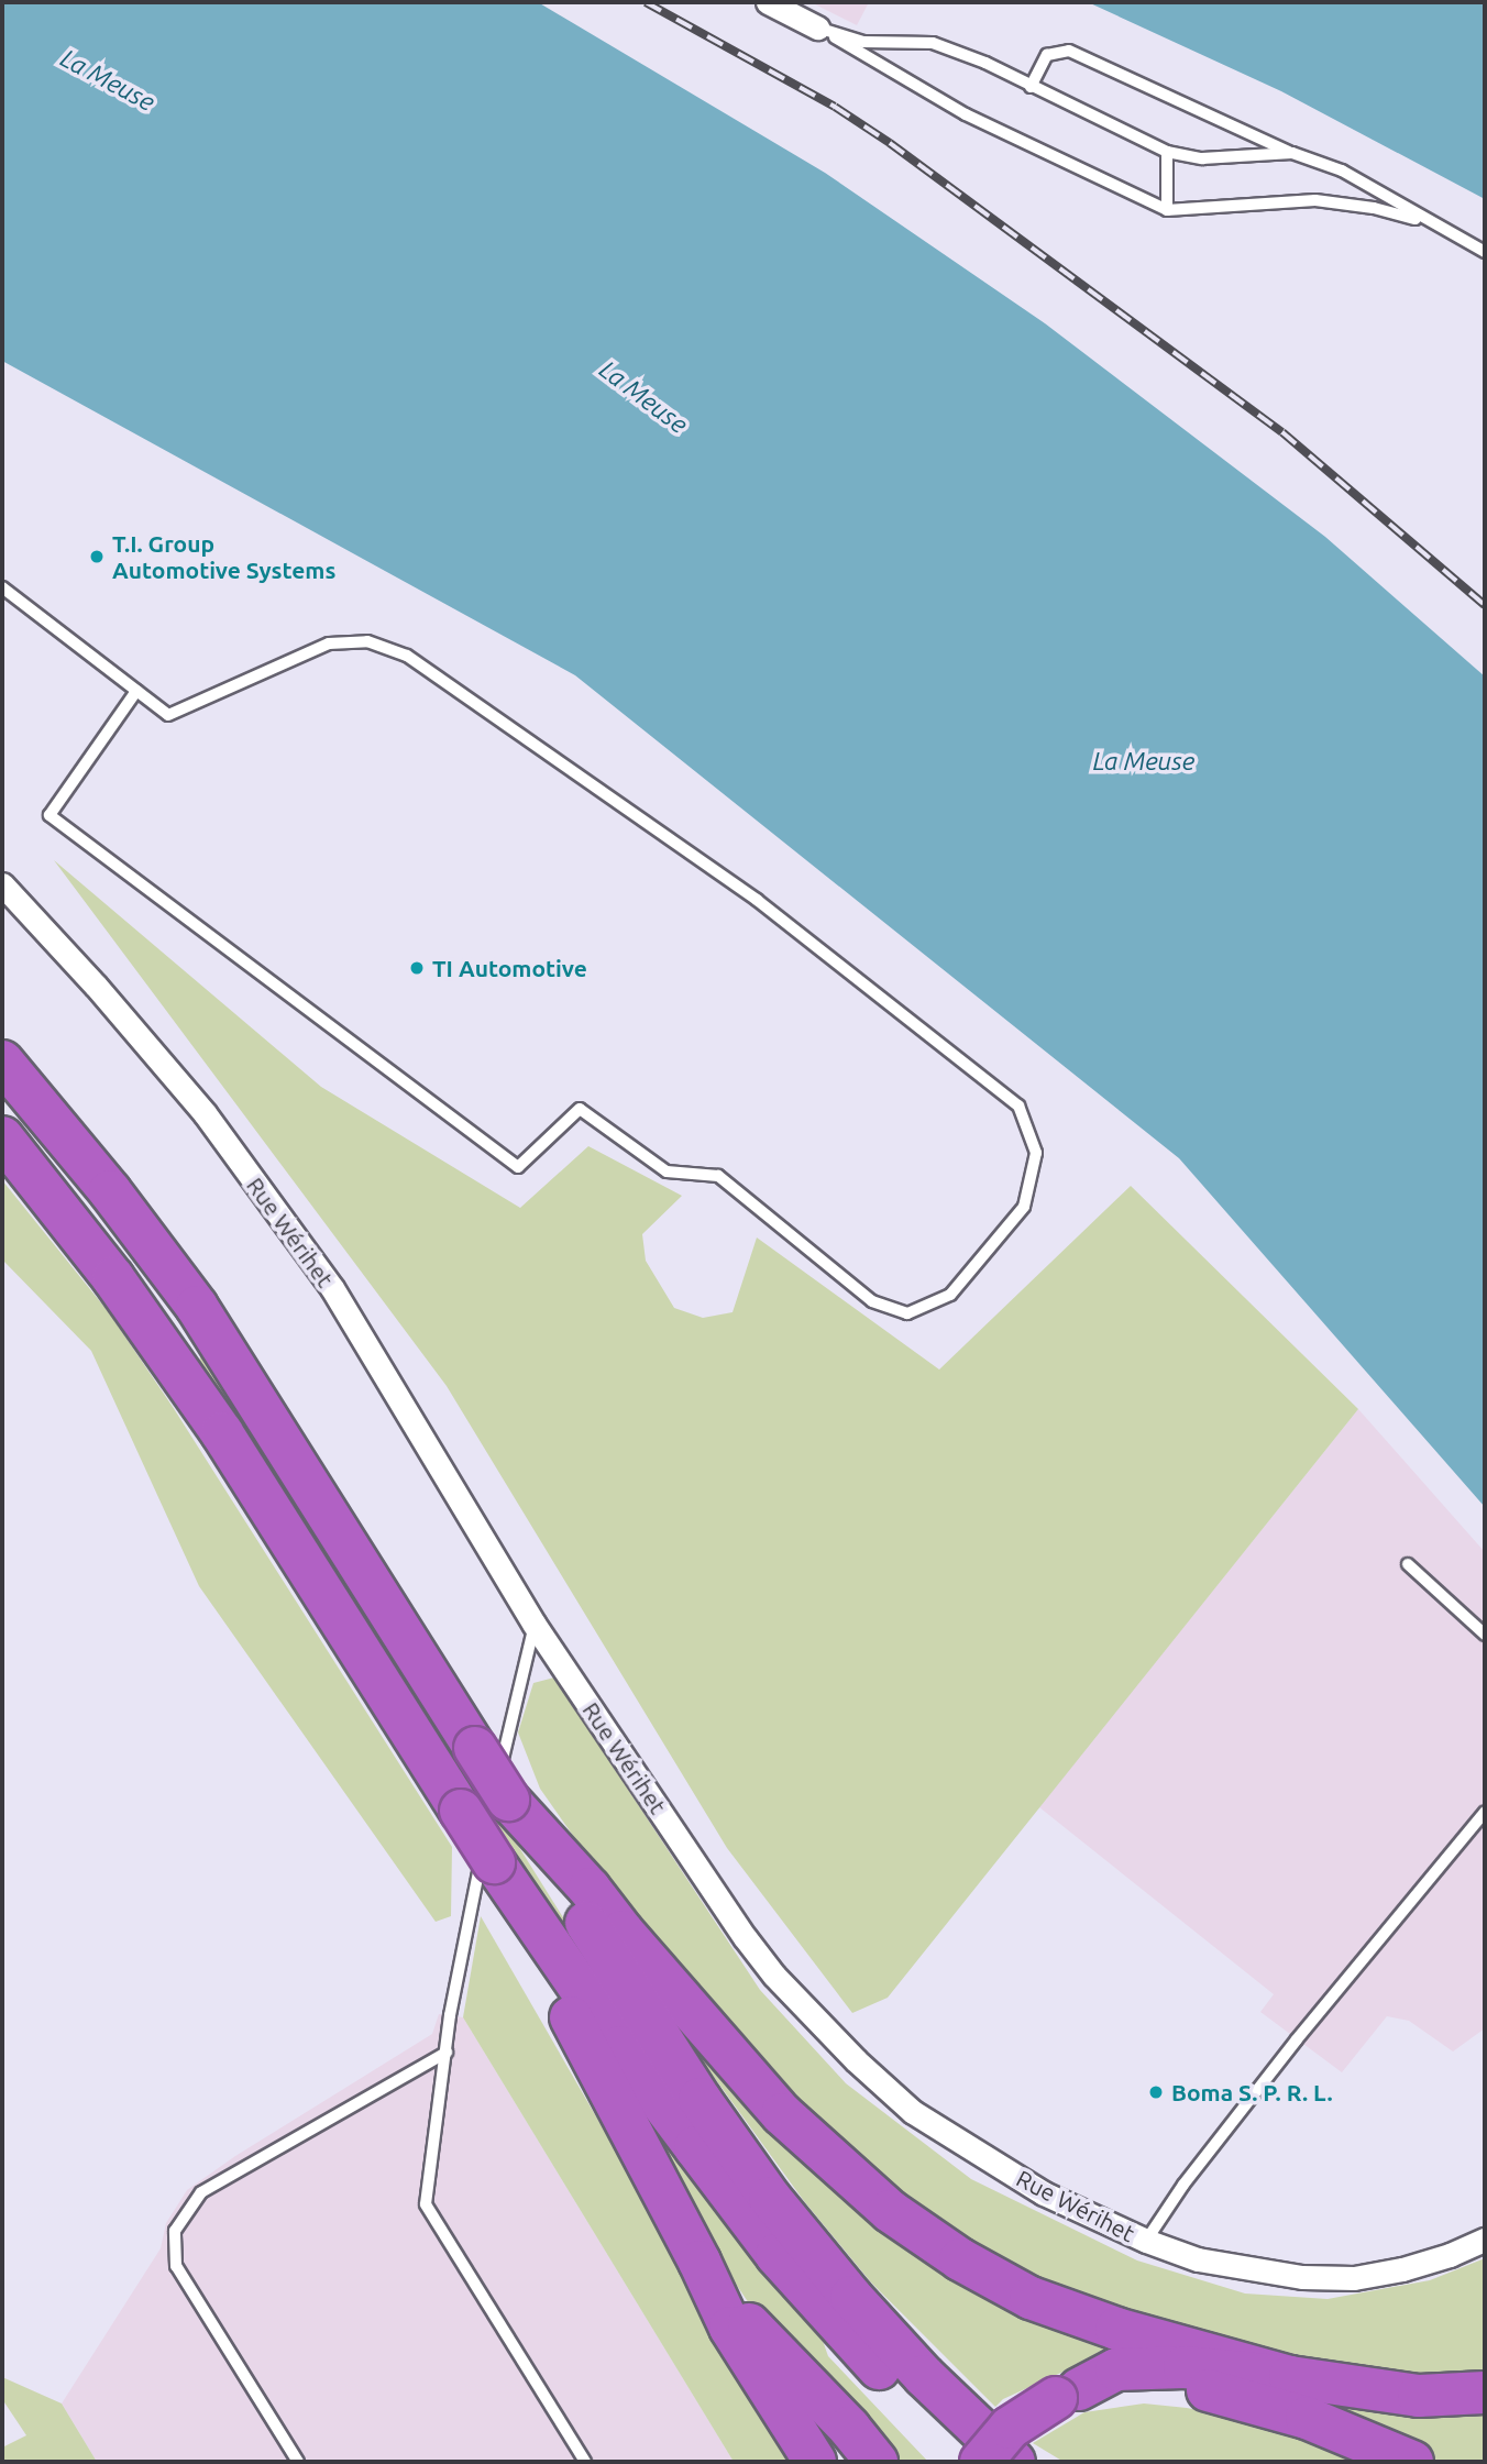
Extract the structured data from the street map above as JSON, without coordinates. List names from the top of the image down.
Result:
{
  "streets": {
    "street": ["Rue Wérihet"]
  },
  "water": ["La Meuse"],
  "places": ["T.I. Group Automotive Systems", "TI Automotive", "Boma S. P. R. L."]
}
